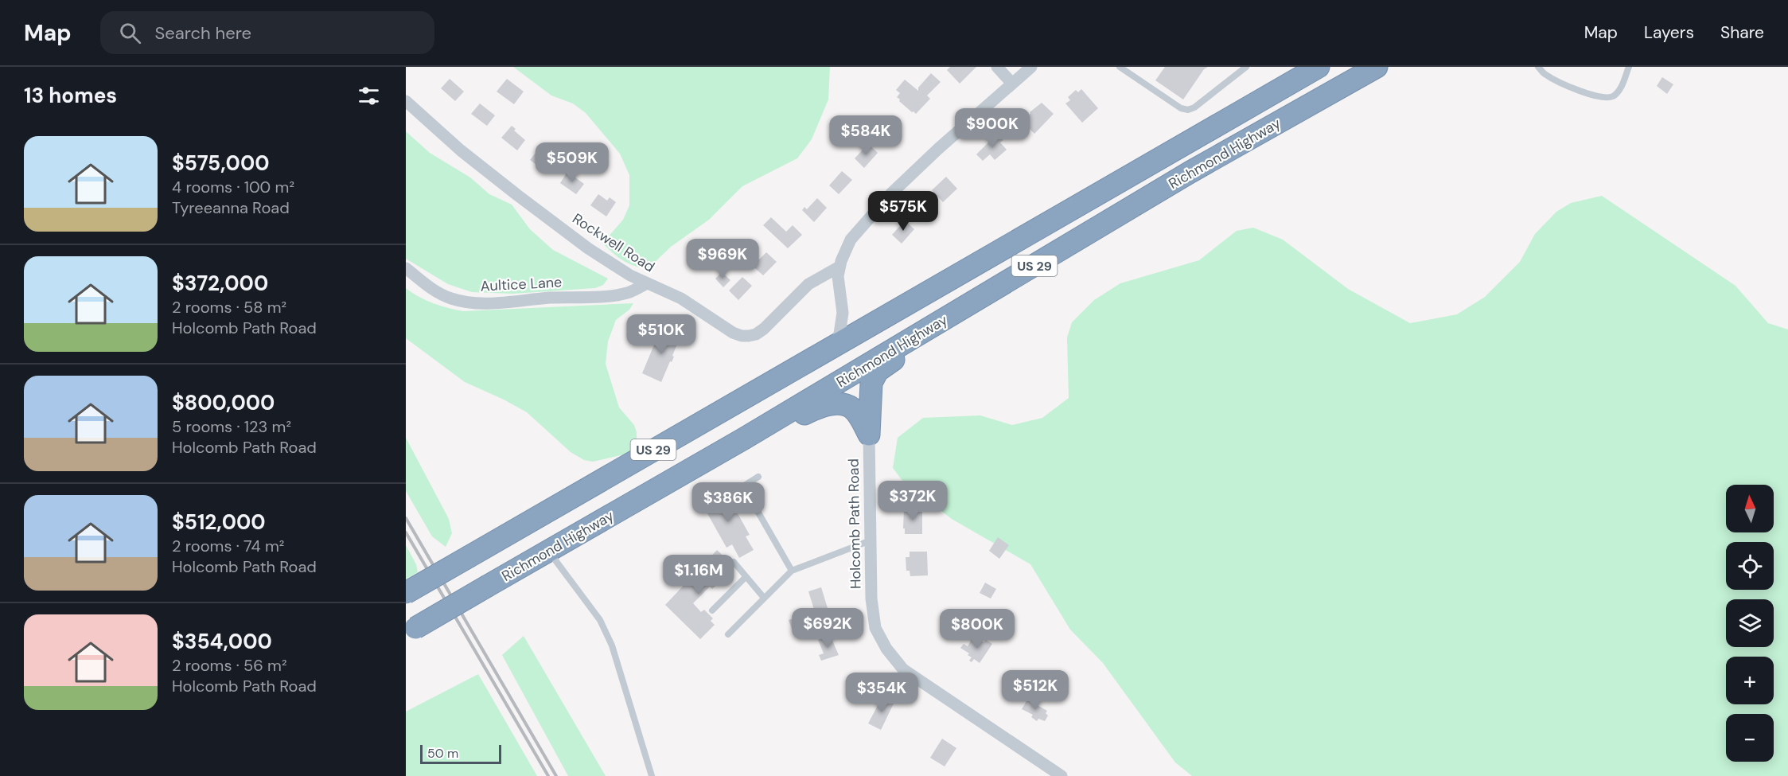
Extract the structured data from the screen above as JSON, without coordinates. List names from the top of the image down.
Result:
{
  "streets": {
    "highway": ["Richmond Highway", "US 29"],
    "street": ["Rockwell Road", "Aultice Lane", "Holcomb Path Road"]
  },
  "crossings": [
    ["Rockwell Road", "Aultice Lane"]
  ],
  "scale_bar": "50 m",
  "north": "top",
  "page": {
    "header": "Map",
    "search": "Search here",
    "nav": ["Map", "Layers", "Share"],
    "heading": "13 homes",
    "price": [
      "$900K",
      "$584K",
      "$509K",
      "$575K",
      "$969K",
      "$510K",
      "$372K",
      "$386K",
      "$1.16M",
      "$692K",
      "$800K",
      "$512K",
      "$354K"
    ],
    "list": [
      {
        "name": "$575,000",
        "note": "4 rooms · 100 m² · Tyreeanna Road"
      },
      {
        "name": "$372,000",
        "note": "2 rooms · 58 m² · Holcomb Path Road"
      },
      {
        "name": "$800,000",
        "note": "5 rooms · 123 m² · Holcomb Path Road"
      },
      {
        "name": "$512,000",
        "note": "2 rooms · 74 m² · Holcomb Path Road"
      },
      {
        "name": "$354,000",
        "note": "2 rooms · 56 m² · Holcomb Path Road"
      }
    ],
    "map_buttons": ["+", "−"],
    "scale": "50 m"
  }
}
